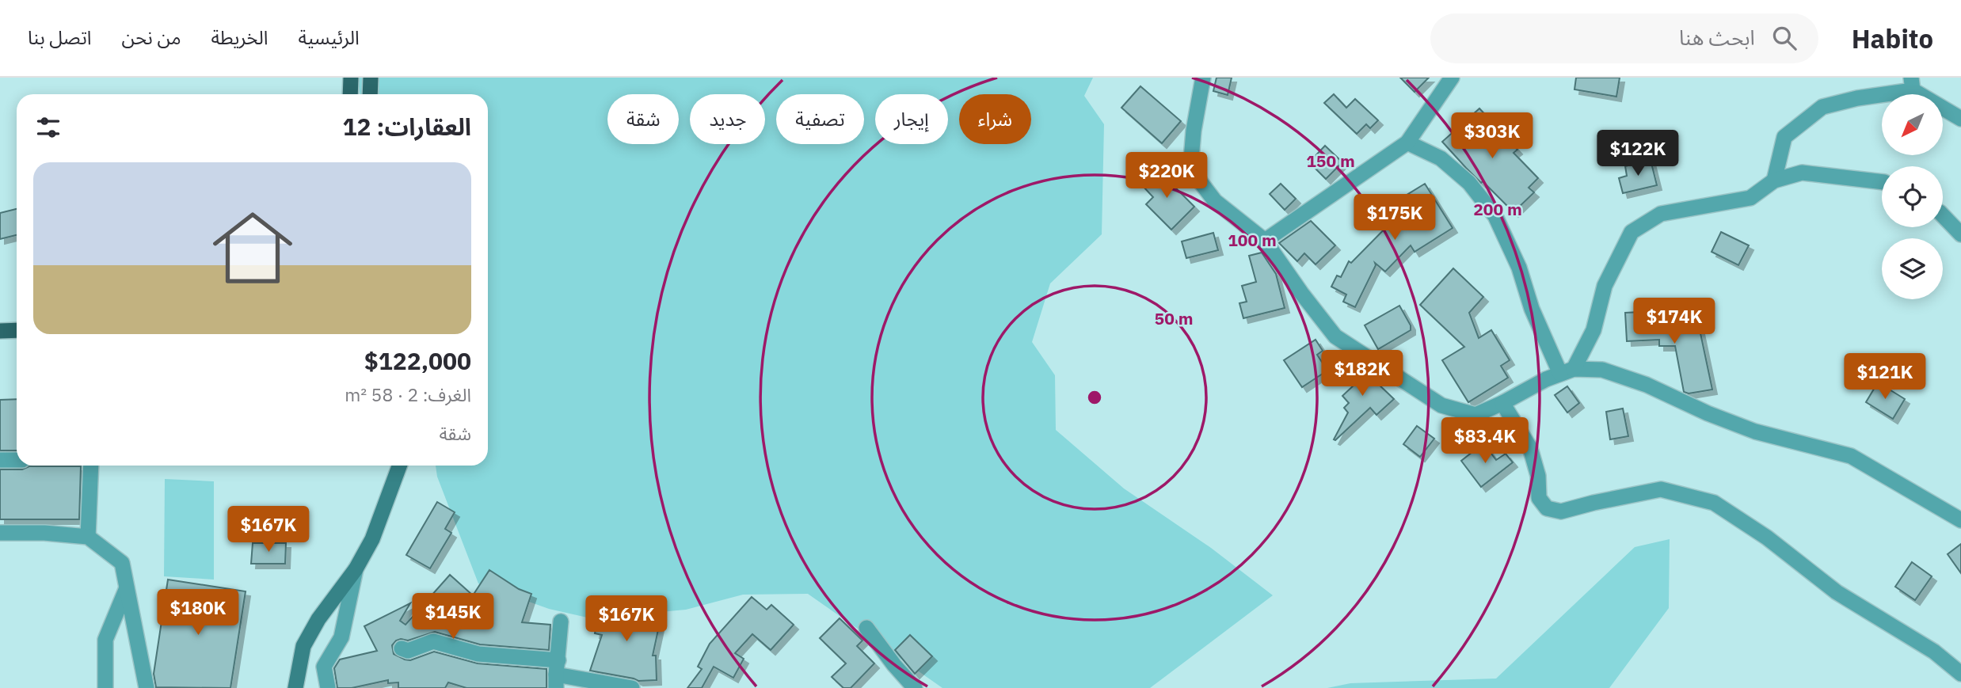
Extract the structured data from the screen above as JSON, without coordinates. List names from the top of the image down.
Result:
{
  "north": "bottom left",
  "page": {
    "header": "Habito",
    "search": "ابحث هنا",
    "nav": [
      "الرئيسية",
      "الخريطة",
      "من نحن",
      "اتصل بنا"
    ],
    "chip": [
      "شراء",
      "إيجار",
      "تصفية",
      "جديد",
      "شقة"
    ],
    "heading": "العقارات: 12",
    "price": [
      "$303K",
      "$122K",
      "$220K",
      "$175K",
      "$174K",
      "$182K",
      "$121K",
      "$83.4K",
      "$167K",
      "$180K",
      "$145K",
      "$167K"
    ],
    "list": [
      {
        "name": "$122,000",
        "note": "الغرف: 2 · 58 m² · شقة"
      }
    ]
  },
  "rings": [
    "150 m",
    "200 m",
    "100 m",
    "50 m"
  ]
}
